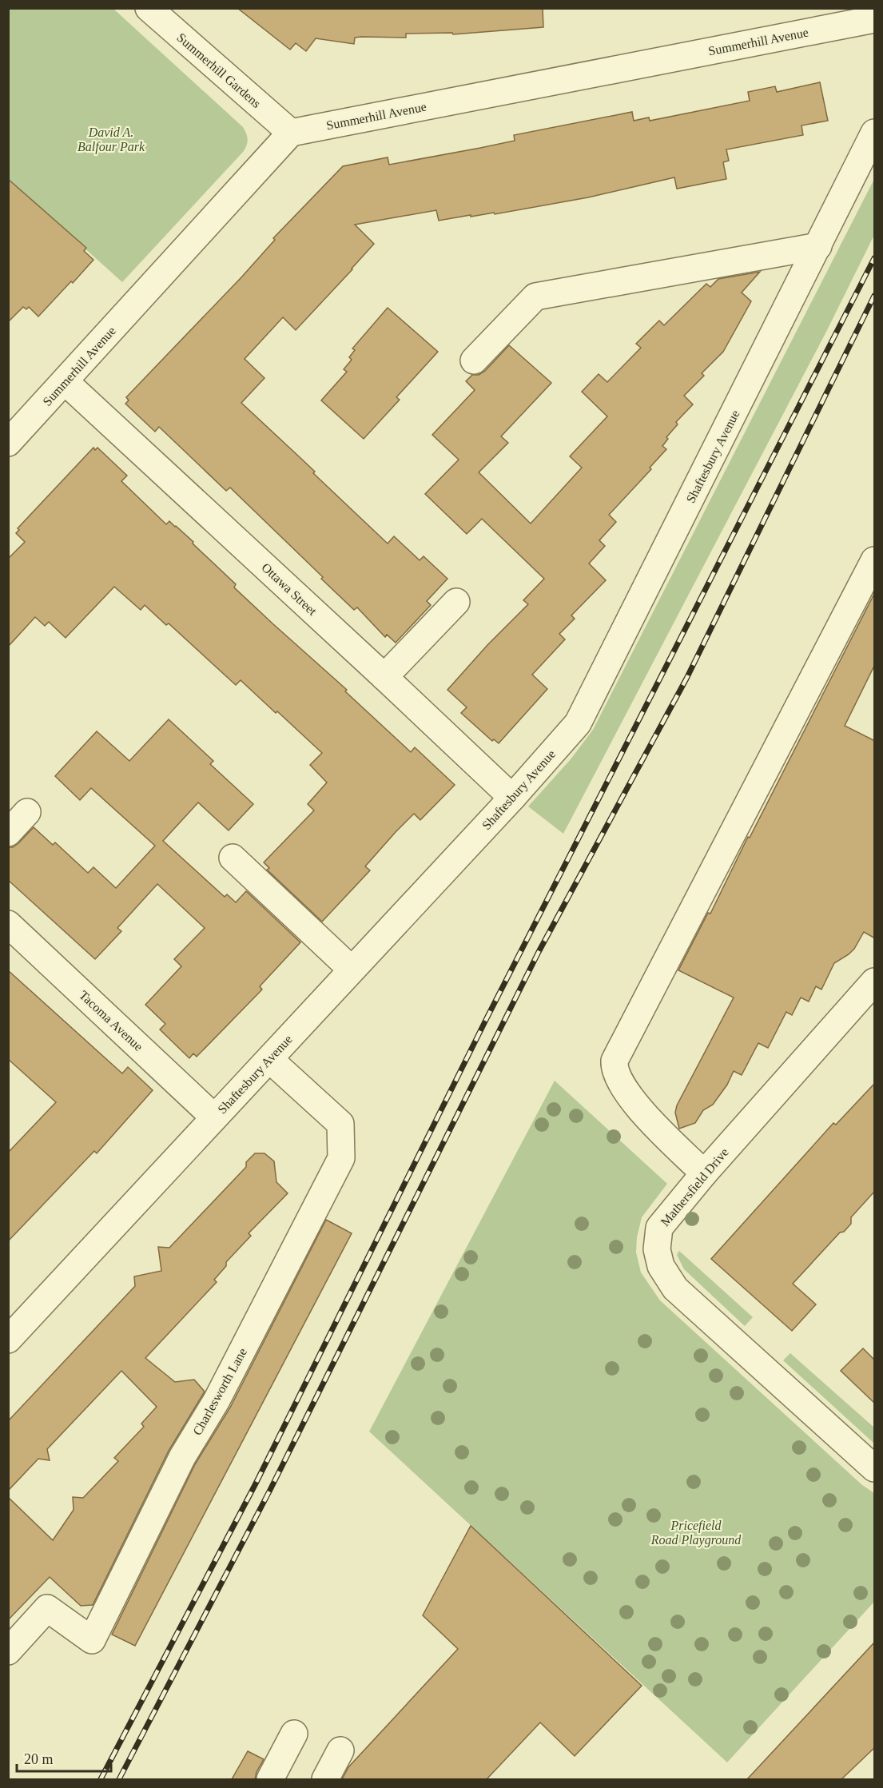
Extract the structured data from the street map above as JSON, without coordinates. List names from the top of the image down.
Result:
{
  "streets": {
    "street": [
      "Summerhill Avenue",
      "Summerhill Gardens",
      "Shaftesbury Avenue",
      "Ottawa Street",
      "Tacoma Avenue",
      "Mathersfield Drive",
      "Charlesworth Lane"
    ]
  },
  "crossings": [
    ["Summerhill Avenue", "Summerhill Gardens"],
    ["Summerhill Avenue", "Ottawa Street"],
    ["Shaftesbury Avenue", "Ottawa Street"],
    ["Shaftesbury Avenue", "Tacoma Avenue"],
    ["Shaftesbury Avenue", "Charlesworth Lane"]
  ],
  "parks": ["David A. Balfour Park", "Pricefield Road Playground"],
  "scale_bar": "20 m"
}
